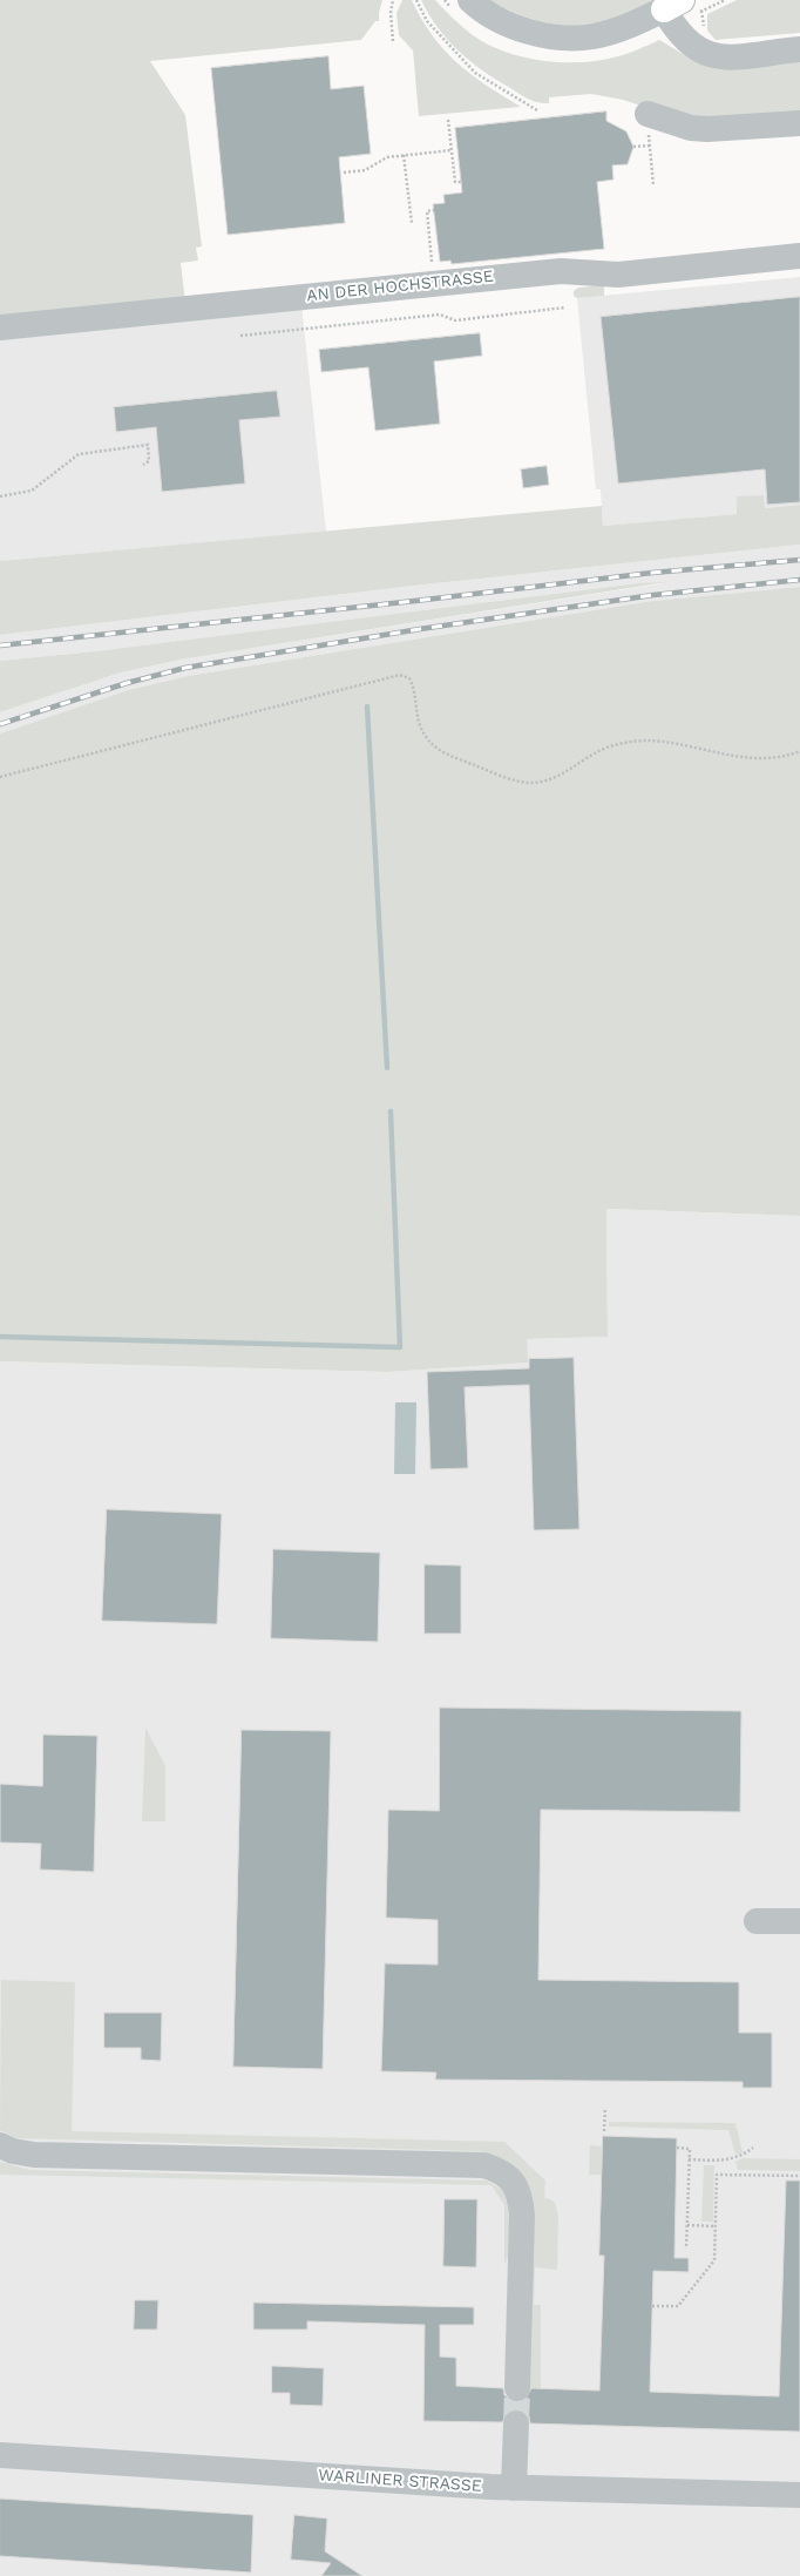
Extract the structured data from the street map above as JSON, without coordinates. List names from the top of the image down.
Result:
{
  "streets": {
    "street": ["AN DER HOCHSTRASSE", "WARLINER STRASSE"]
  }
}
